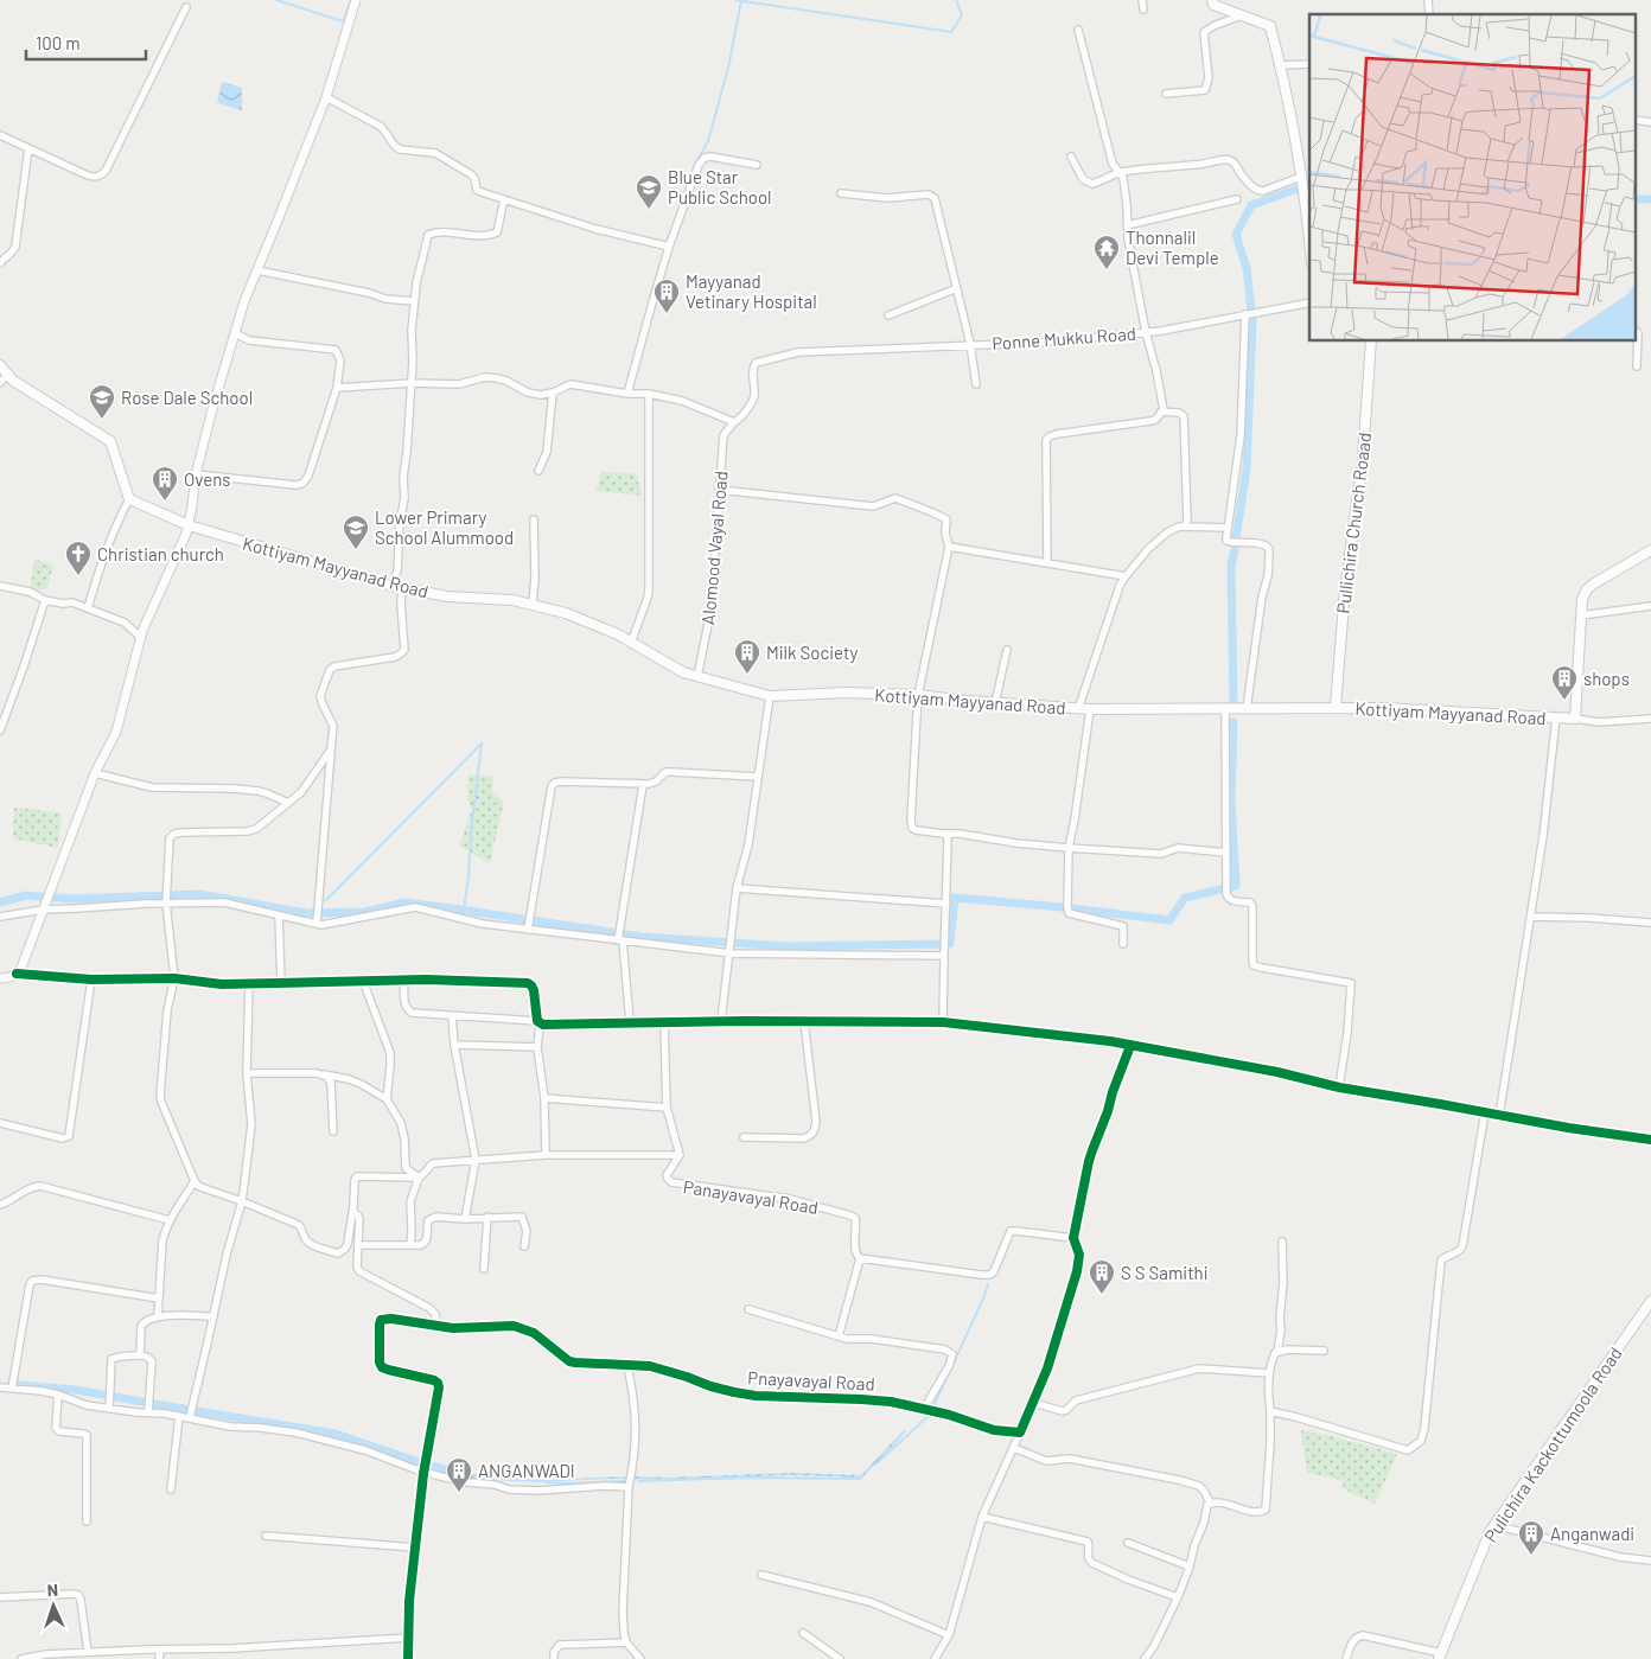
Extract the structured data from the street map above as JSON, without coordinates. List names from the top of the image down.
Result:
{
  "streets": {
    "main road": ["Pullichira Church Roaad", "Kottiyam Mayyanad Road", "Pulichira Kackottumoola Road"],
    "street": [
      "Ponne Mukku Road",
      "Alomood Vayal Road",
      "Panayavayal Road",
      "Pnayavayal Road"
    ]
  },
  "crossings": [
    ["Ponne Mukku Road", "Alomood Vayal Road"],
    ["Pullichira Church Roaad", "Kottiyam Mayyanad Road"],
    ["Alomood Vayal Road", "Kottiyam Mayyanad Road"]
  ],
  "places": {
    "school or university": ["Blue Star Public School", "Rose Dale School", "Lower Primary School Alummood"],
    "temple": ["Thonnalil Devi Temple"],
    "building": [
      "Mayyanad Vetinary Hospital",
      "Ovens",
      "Milk Society",
      "shops",
      "S S Samithi",
      "ANGANWADI",
      "Anganwadi"
    ],
    "church": ["Christian church"]
  },
  "scale_bar": "100 m",
  "north": "top"
}
